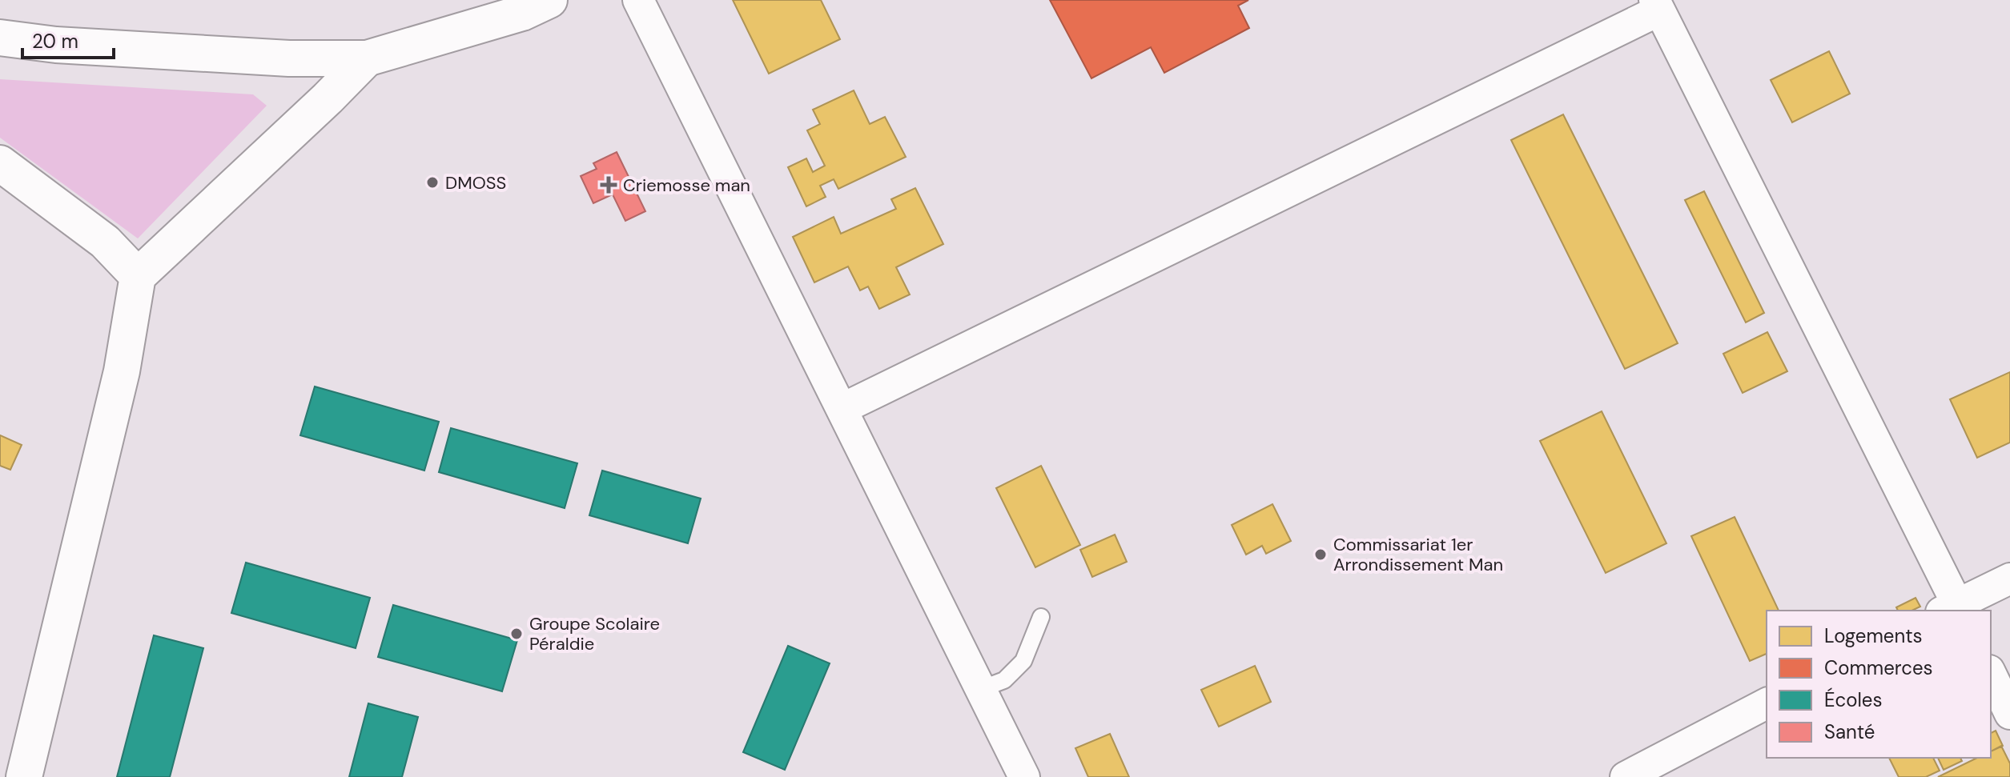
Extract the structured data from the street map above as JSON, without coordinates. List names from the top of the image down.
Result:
{
  "places": {
    "other": ["DMOSS", "Commissariat 1er Arrondissement Man", "Groupe Scolaire Péraldie"],
    "health": ["Criemosse man"]
  },
  "legend": [
    "Logements",
    "Commerces",
    "Écoles",
    "Santé"
  ],
  "scale_bar": "20 m"
}
